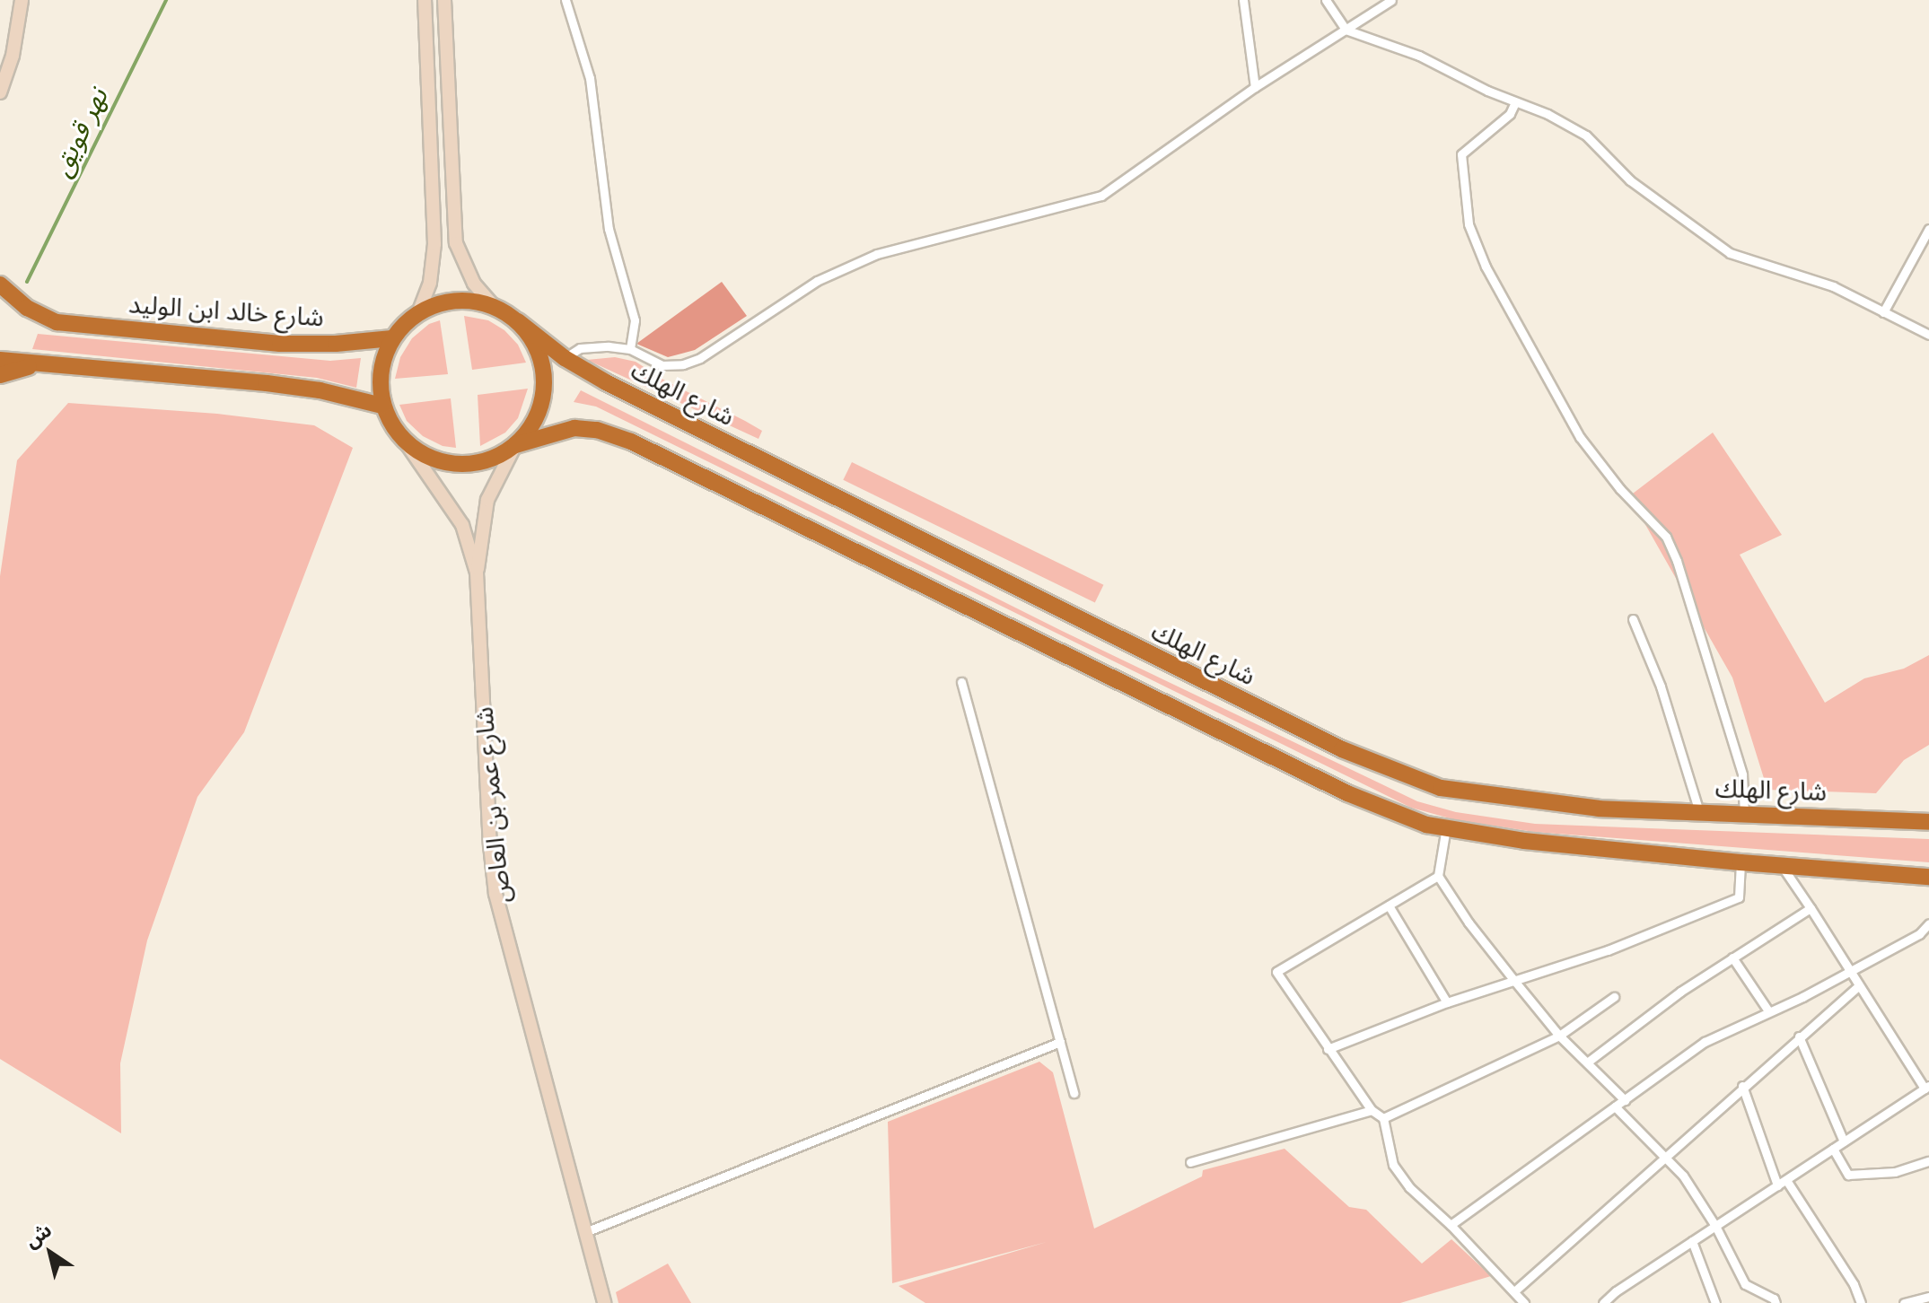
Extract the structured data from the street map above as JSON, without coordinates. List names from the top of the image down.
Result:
{
  "streets": {
    "highway": ["شارع خالد ابن الوليد", "شارع الهلك"],
    "street": ["شارع عمر بن العاص"]
  },
  "crossings": [
    ["شارع خالد ابن الوليد", "شارع الهلك"],
    ["شارع خالد ابن الوليد", "شارع عمر بن العاص"],
    ["شارع الهلك", "شارع عمر بن العاص"]
  ],
  "water": ["نهر قويق"],
  "north": "top left"
}
